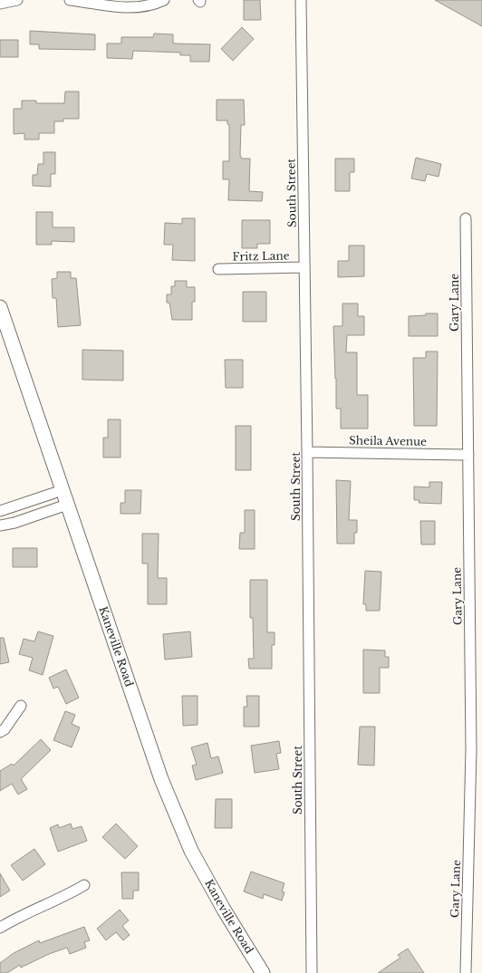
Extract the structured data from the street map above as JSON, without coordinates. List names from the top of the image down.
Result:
{
  "streets": {
    "main road": ["Kaneville Road"],
    "street": [
      "South Street",
      "Fritz Lane",
      "Gary Lane",
      "Sheila Avenue"
    ]
  },
  "crossings": [
    ["South Street", "Fritz Lane"],
    ["South Street", "Sheila Avenue"],
    ["Gary Lane", "Sheila Avenue"]
  ]
}
